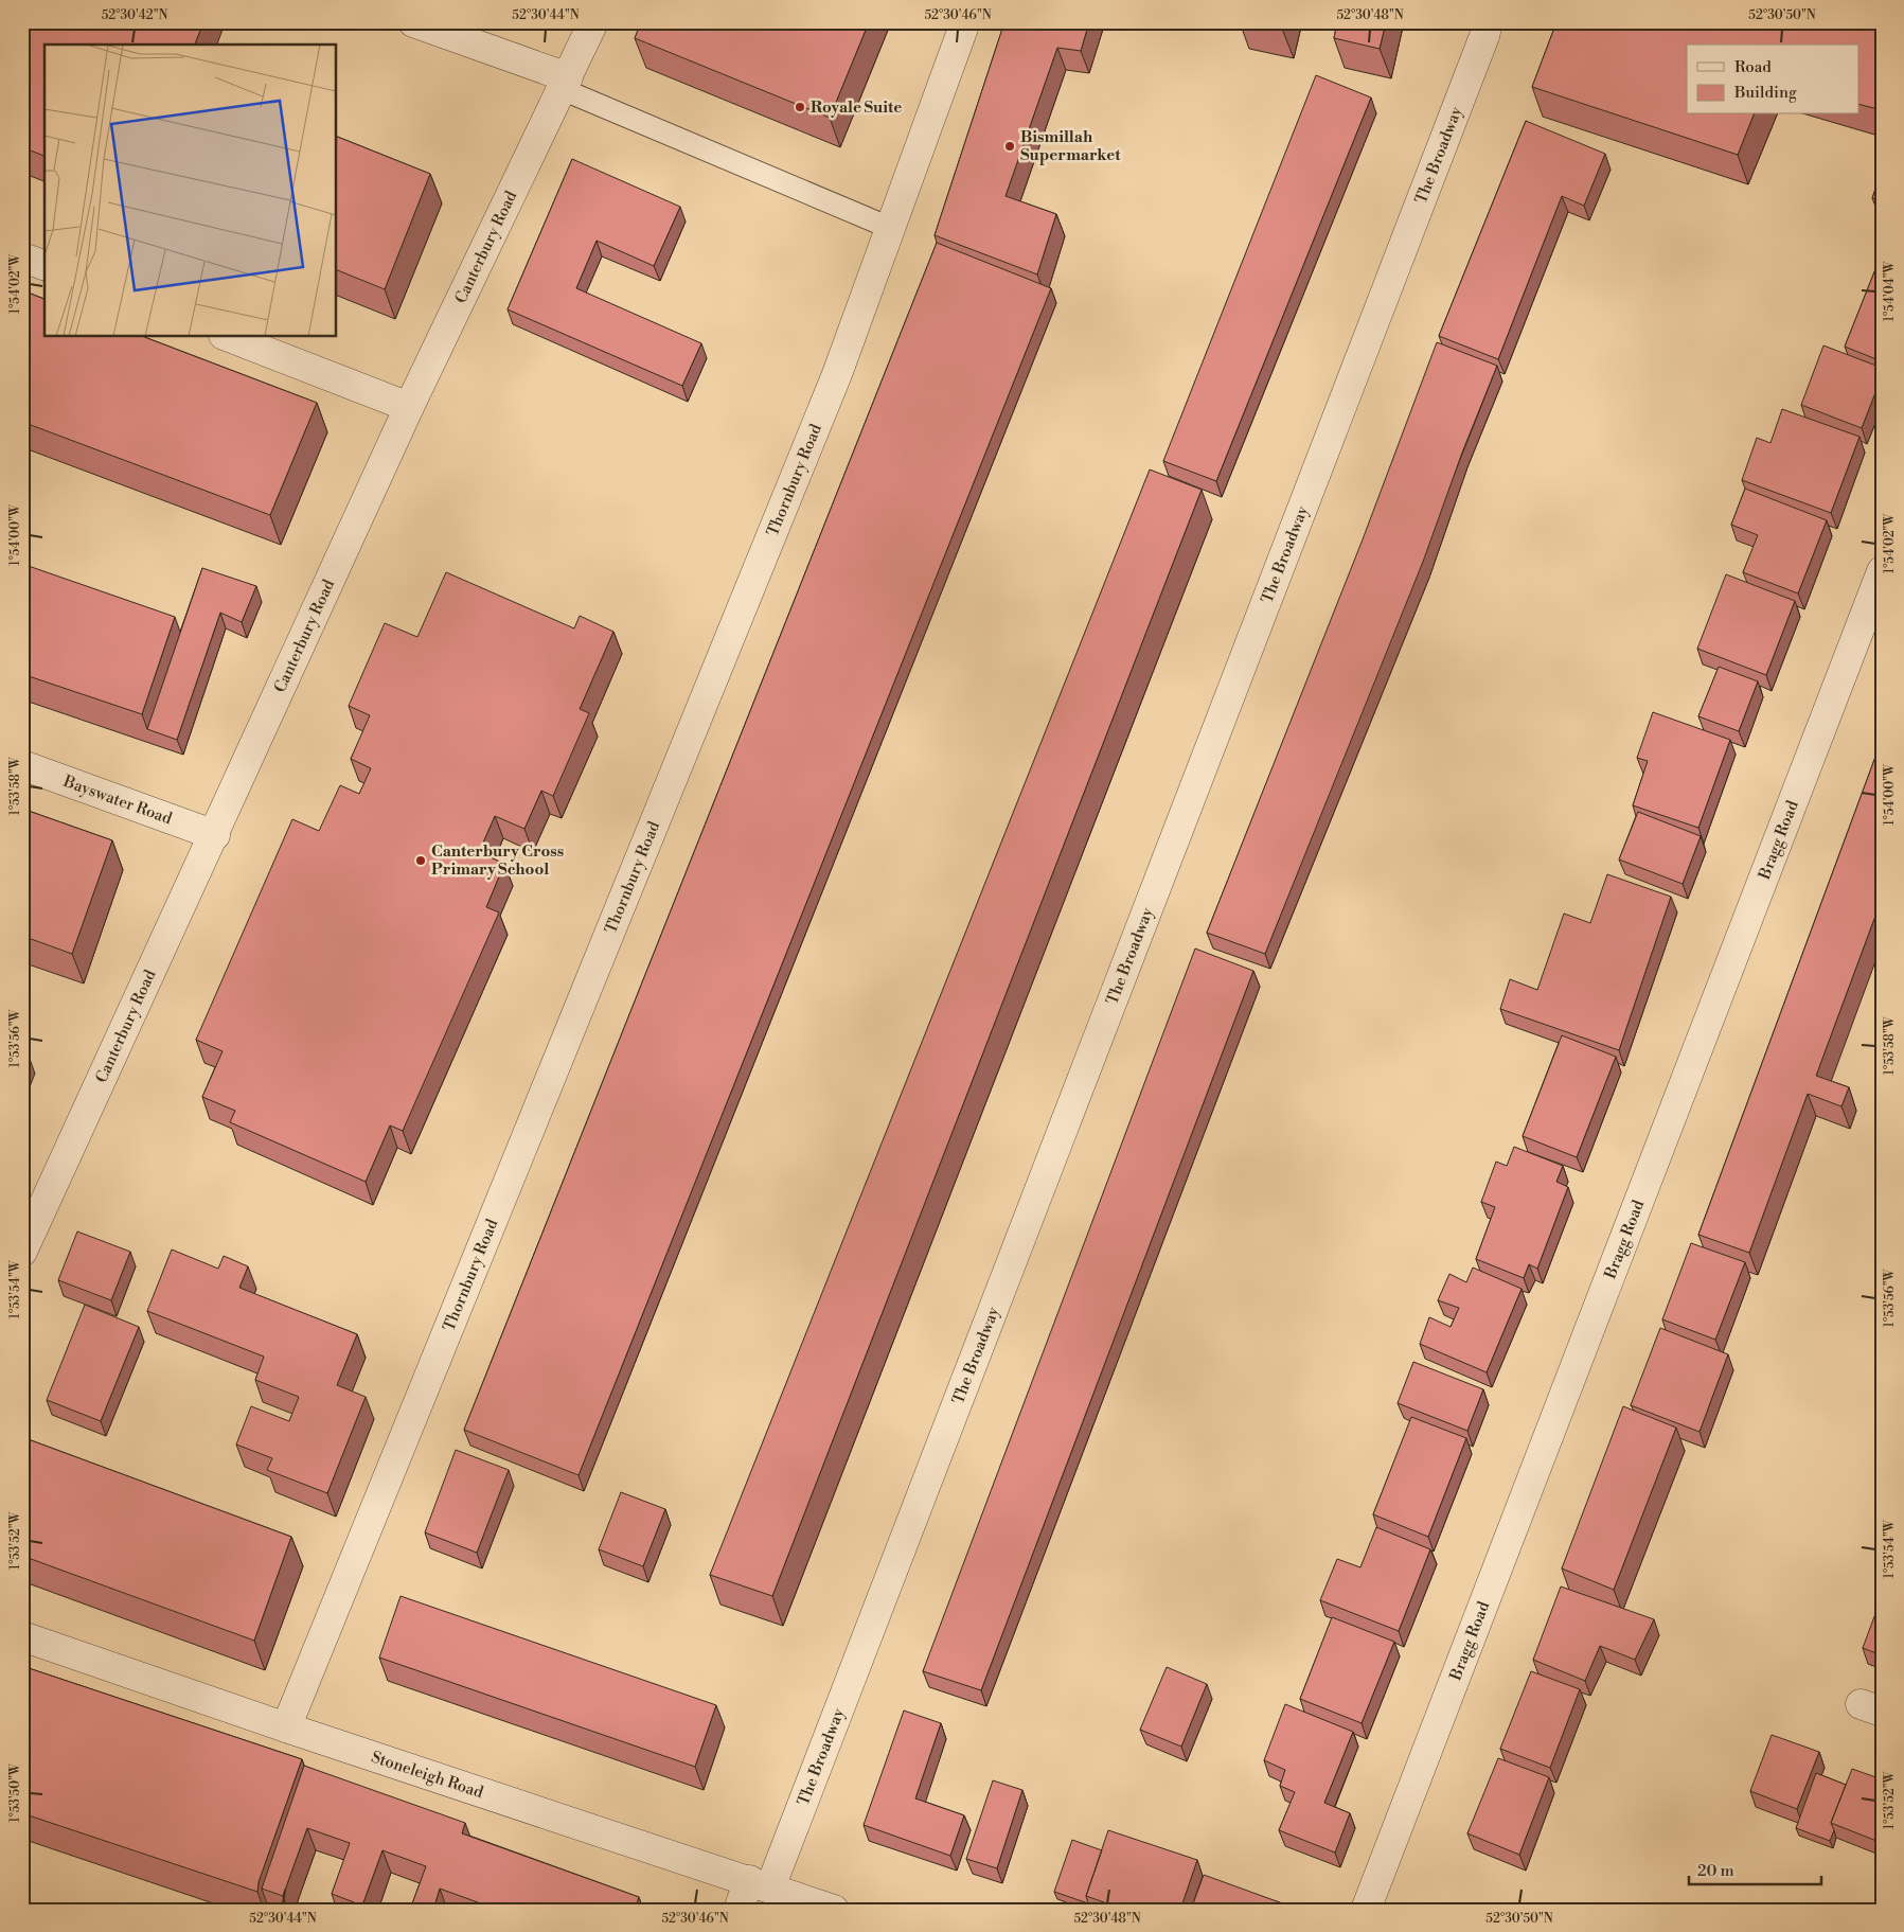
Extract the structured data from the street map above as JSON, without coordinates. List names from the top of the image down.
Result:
{
  "streets": {
    "street": [
      "The Broadway",
      "Canterbury Road",
      "Thornbury Road",
      "Bayswater Road",
      "Bragg Road",
      "Stoneleigh Road"
    ]
  },
  "crossings": [
    ["The Broadway", "Stoneleigh Road"],
    ["Canterbury Road", "Bayswater Road"],
    ["Thornbury Road", "Stoneleigh Road"]
  ],
  "places": ["Royale Suite", "Bismillah Supermarket", "Canterbury Cross Primary School"],
  "legend": ["Road", "Building"],
  "scale_bar": "20 m",
  "coordinates": [
    "52°30'42\"N",
    "52°30'44\"N",
    "52°30'46\"N",
    "52°30'48\"N",
    "52°30'50\"N",
    "1°54'02\"W",
    "1°54'04\"W",
    "1°54'00\"W",
    "1°53'58\"W",
    "1°53'56\"W",
    "1°53'54\"W",
    "1°53'52\"W",
    "1°53'50\"W"
  ]
}
